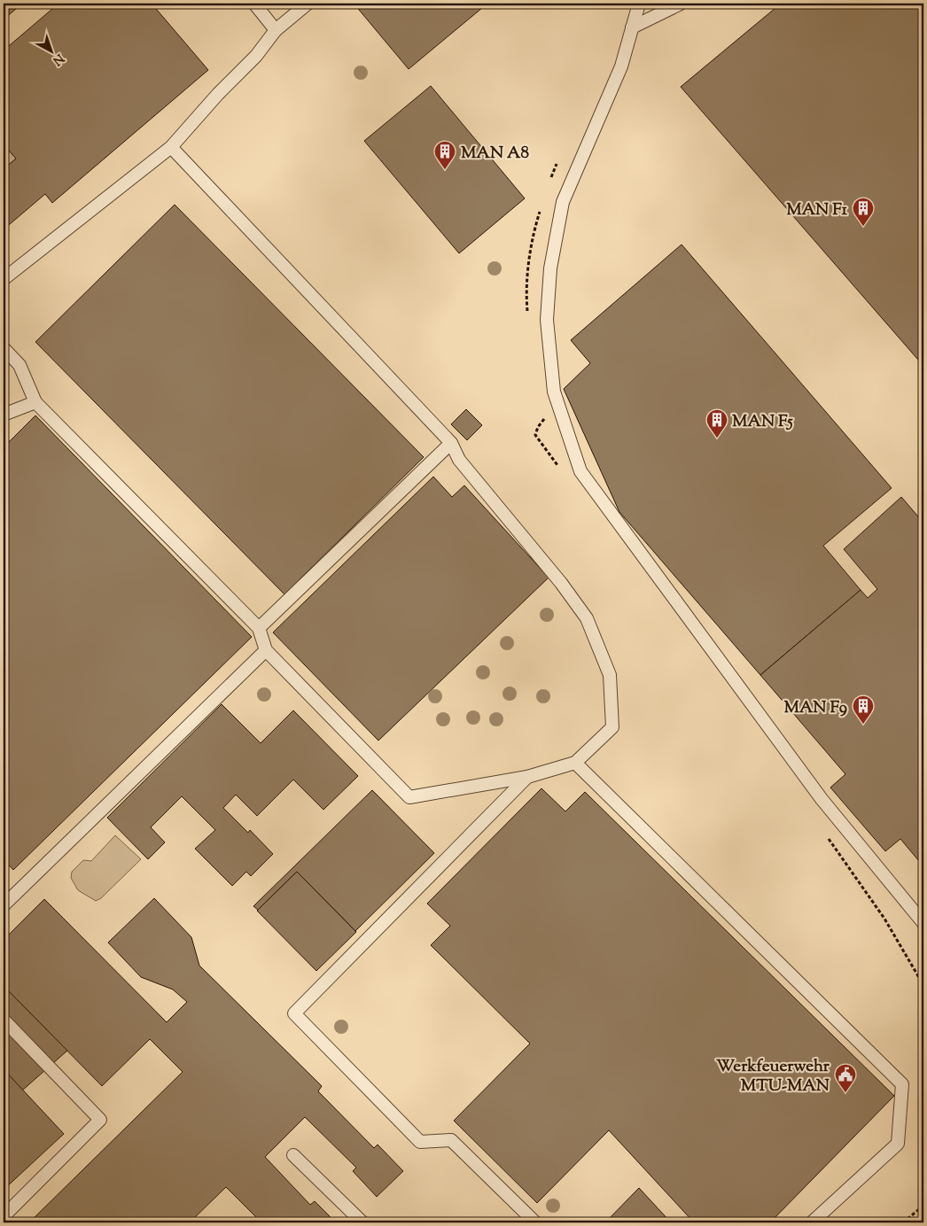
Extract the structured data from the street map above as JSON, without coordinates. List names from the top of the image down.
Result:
{
  "places": {
    "building": [
      "MAN A8",
      "MAN F1",
      "MAN F5",
      "MAN F9"
    ],
    "public building": ["Werkfeuerwehr MTU-MAN"]
  },
  "north": "bottom right"
}
